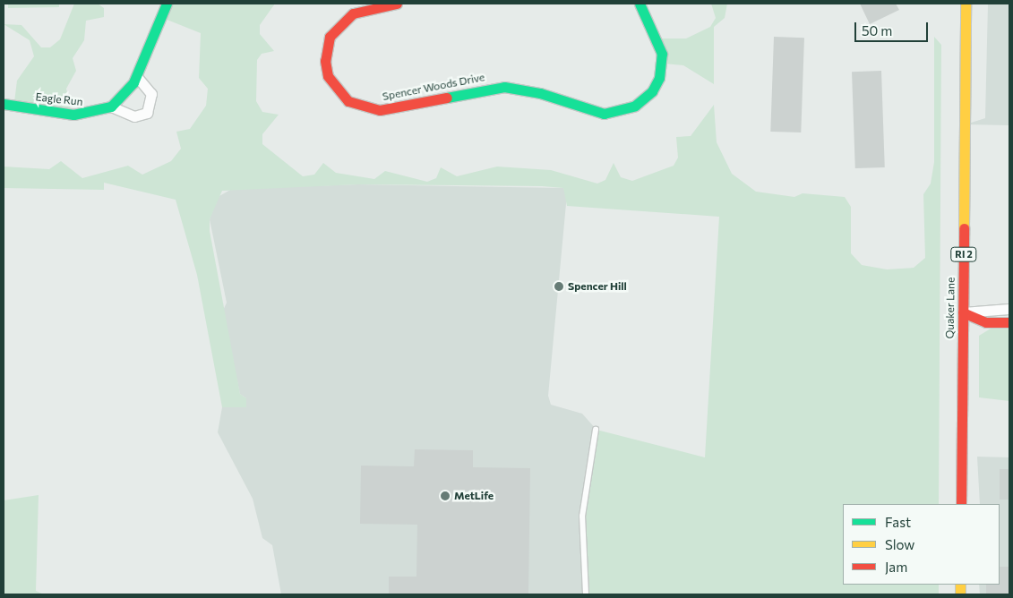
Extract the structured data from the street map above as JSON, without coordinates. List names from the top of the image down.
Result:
{
  "streets": {
    "street": [
      "Spencer Woods Drive",
      "Eagle Run",
      "RI 2",
      "Quaker Lane"
    ]
  },
  "places": ["Spencer Hill", "MetLife"],
  "legend": ["Fast", "Slow", "Jam"],
  "scale_bar": "50 m"
}
